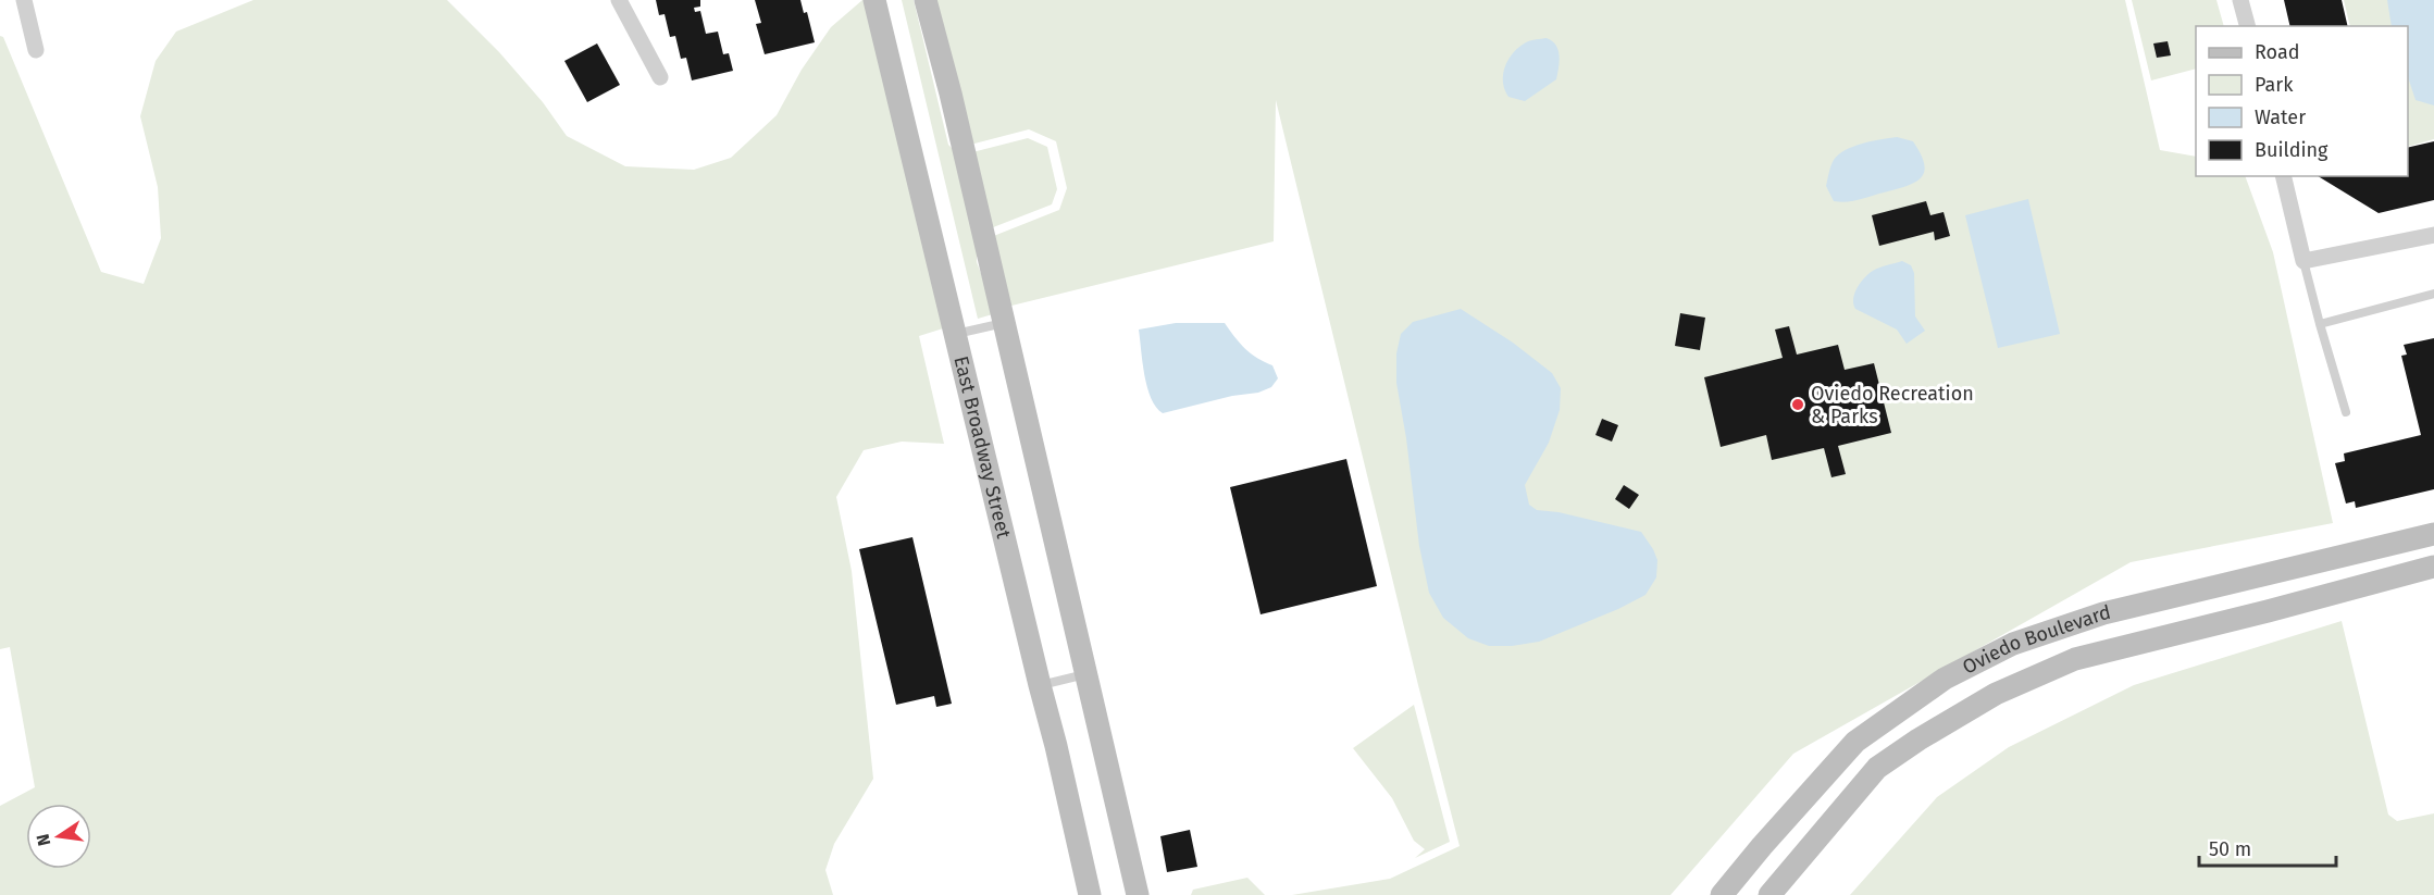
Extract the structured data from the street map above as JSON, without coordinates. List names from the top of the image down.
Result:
{
  "streets": {
    "main road": ["East Broadway Street", "Oviedo Boulevard"]
  },
  "places": ["Oviedo Recreation & Parks"],
  "legend": [
    "Road",
    "Park",
    "Water",
    "Building"
  ],
  "scale_bar": "50 m",
  "north": "left"
}
